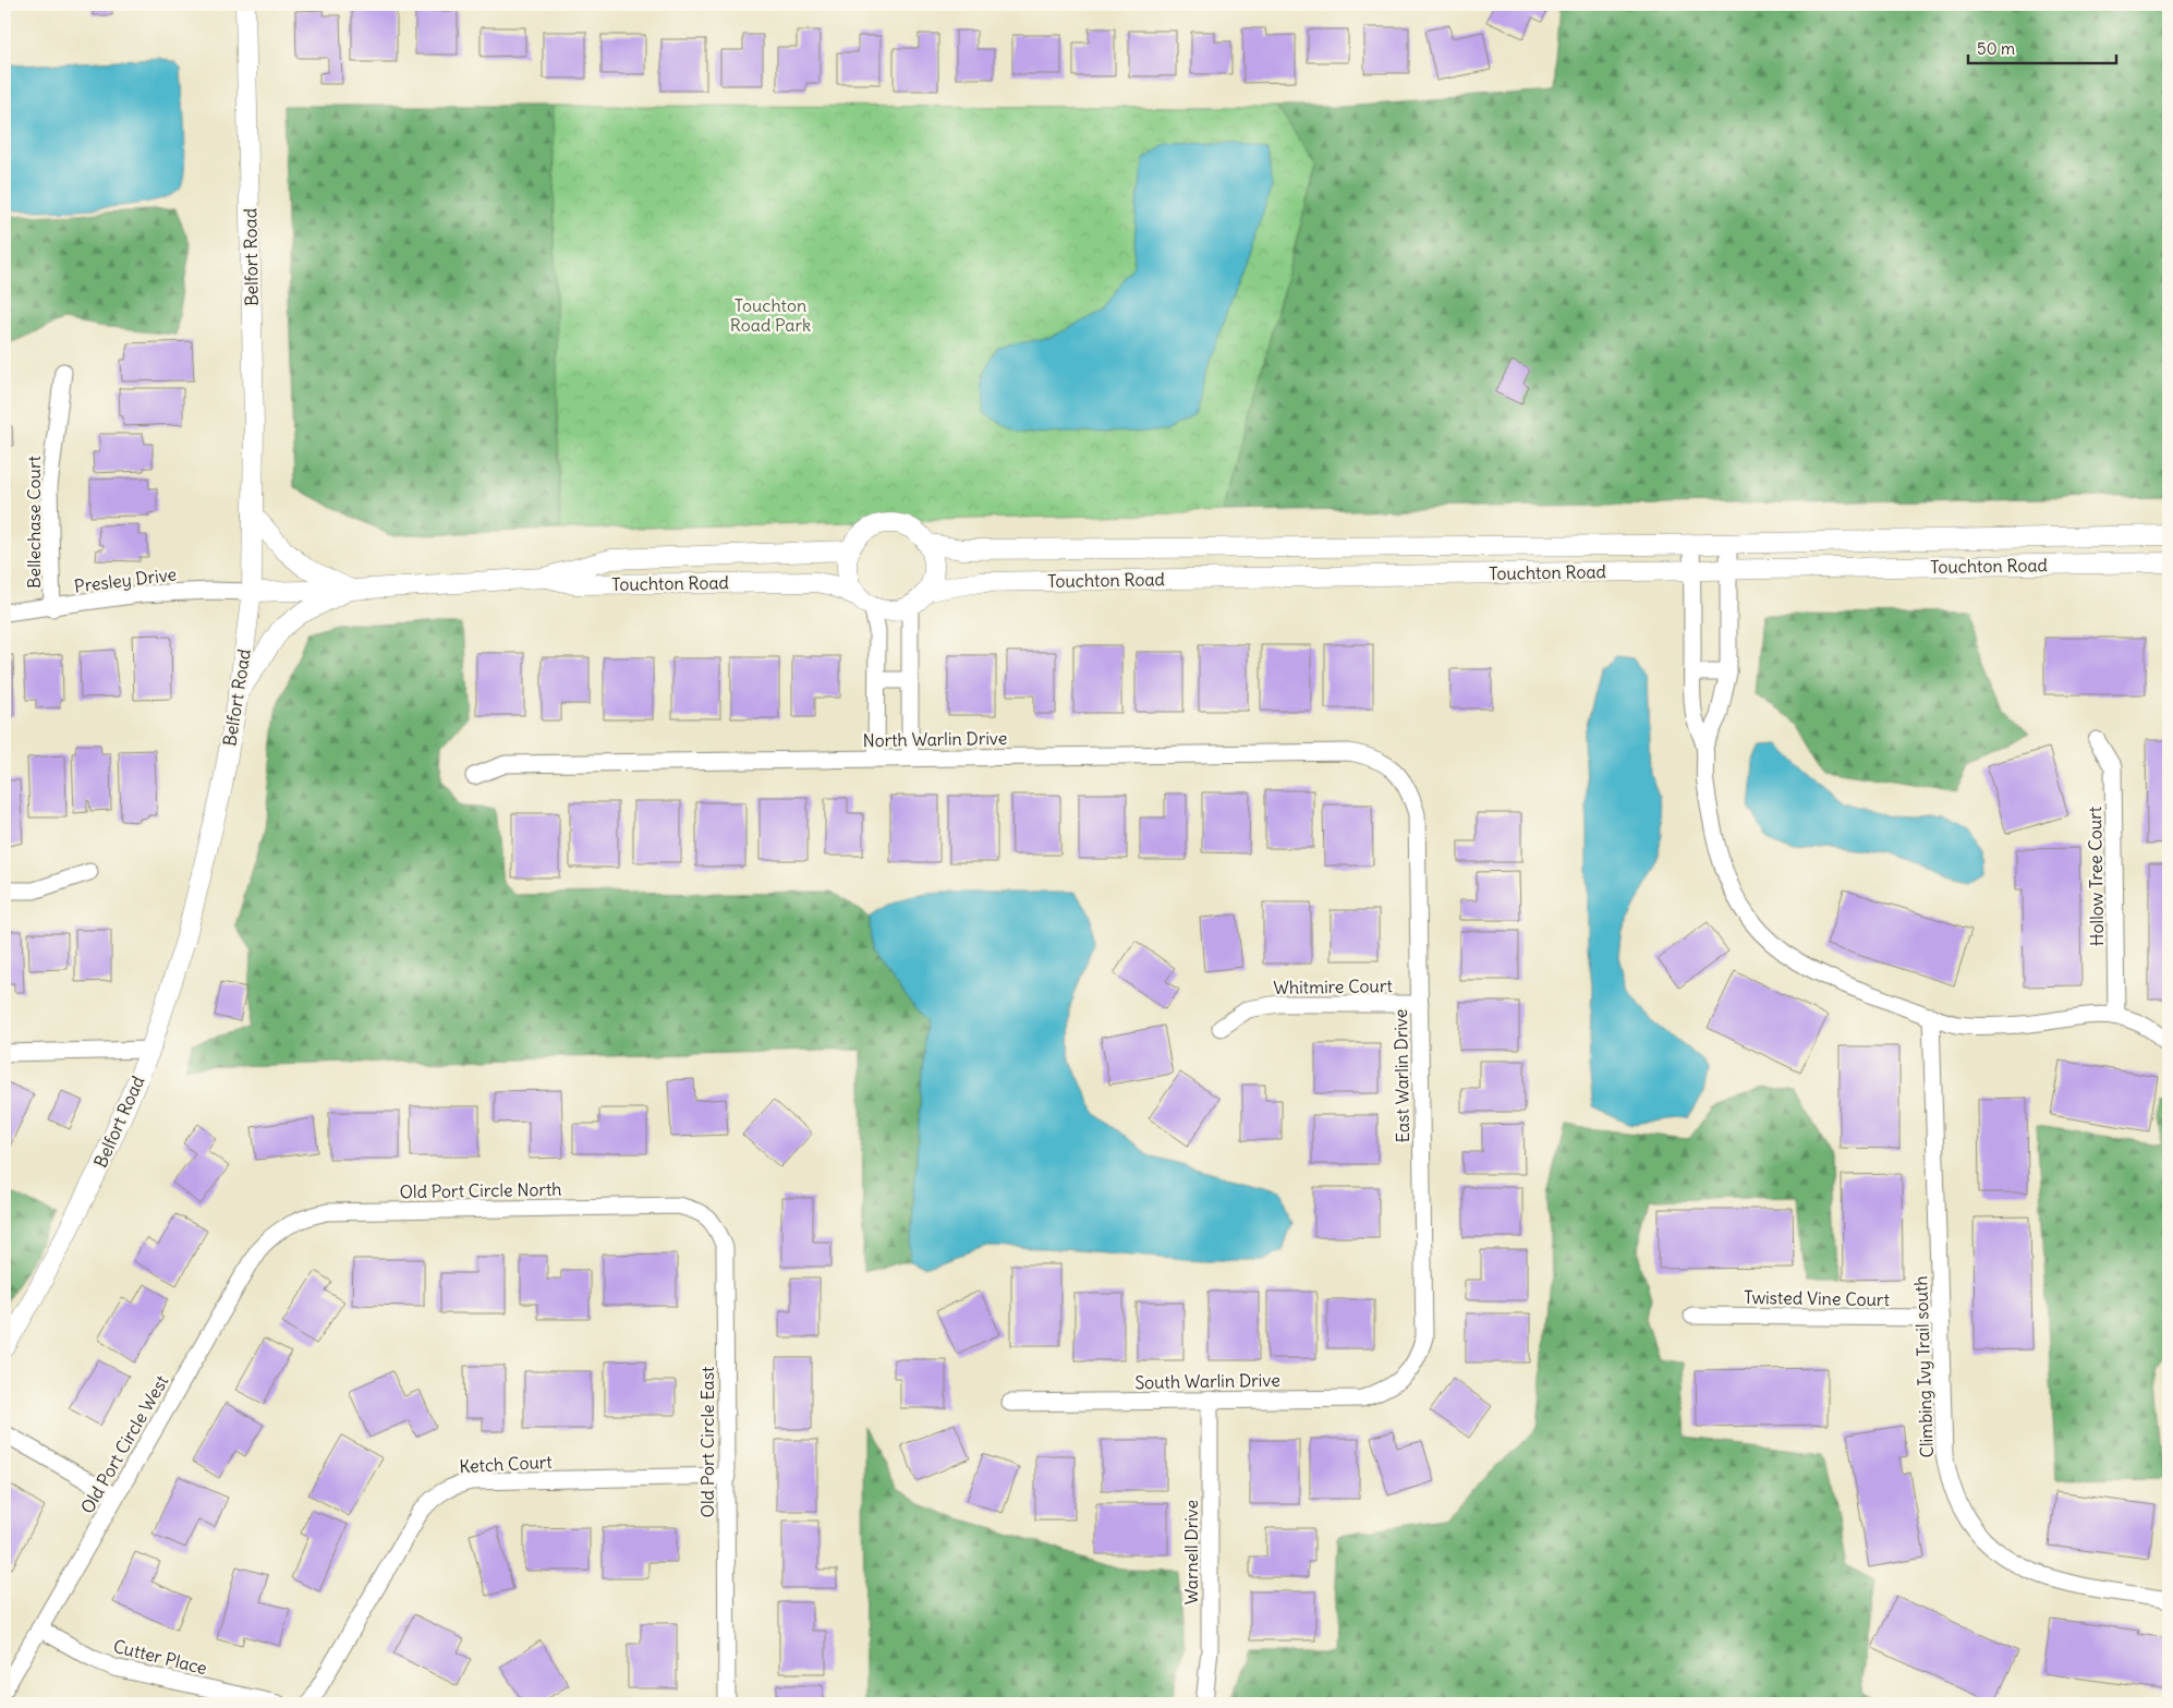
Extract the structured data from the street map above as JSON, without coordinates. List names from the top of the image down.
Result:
{
  "streets": {
    "street": [
      "Belfort Road",
      "Bellechase Court",
      "Touchton Road",
      "Presley Drive",
      "North Warlin Drive",
      "Hollow Tree Court",
      "Whitmire Court",
      "East Warlin Drive",
      "Old Port Circle North",
      "Twisted Vine Court",
      "Climbing Ivy Trail south",
      "South Warlin Drive",
      "Old Port Circle East",
      "Old Port Circle West",
      "Ketch Court",
      "Warnell Drive",
      "Cutter Place"
    ]
  },
  "crossings": [
    ["Belfort Road", "Touchton Road"],
    ["Belfort Road", "Presley Drive"],
    ["Bellechase Court", "Presley Drive"],
    ["Touchton Road", "Presley Drive"],
    ["North Warlin Drive", "East Warlin Drive"],
    ["Whitmire Court", "East Warlin Drive"],
    ["East Warlin Drive", "South Warlin Drive"],
    ["Old Port Circle North", "Old Port Circle East"],
    ["Old Port Circle North", "Old Port Circle West"],
    ["Twisted Vine Court", "Climbing Ivy Trail south"],
    ["South Warlin Drive", "Warnell Drive"],
    ["Old Port Circle East", "Ketch Court"],
    ["Old Port Circle West", "Cutter Place"]
  ],
  "parks": ["Touchton Road Park"],
  "scale_bar": "50 m"
}
